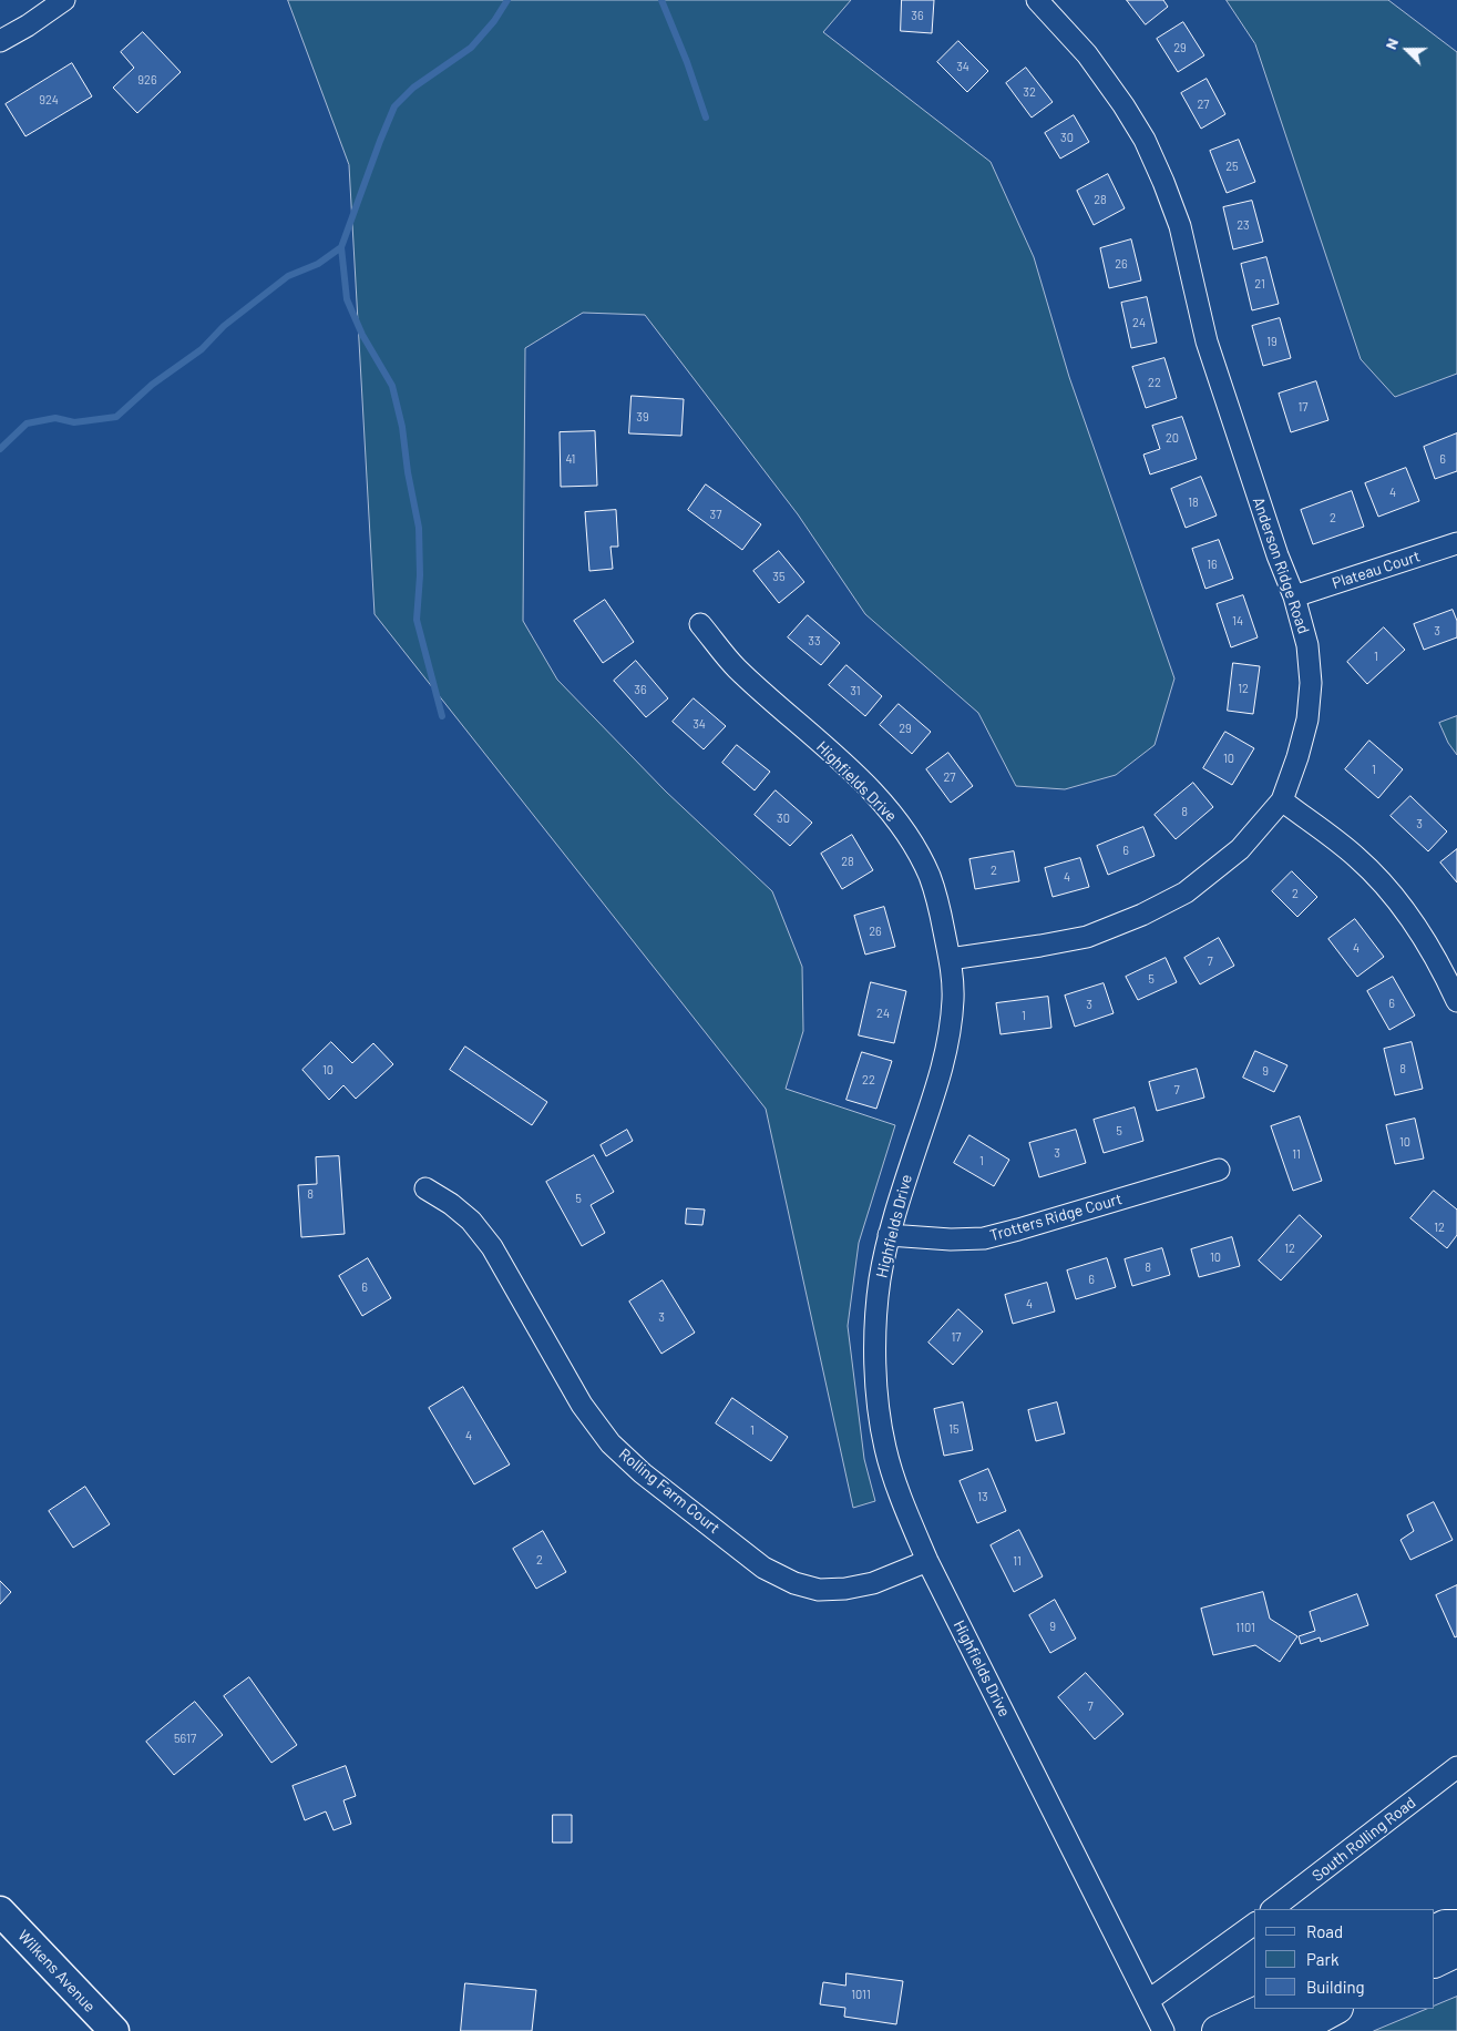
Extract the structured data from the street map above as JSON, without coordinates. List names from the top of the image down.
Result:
{
  "streets": {
    "main road": ["Wilkens Avenue"],
    "street": [
      "Anderson Ridge Road",
      "Plateau Court",
      "Highfields Drive",
      "Trotters Ridge Court",
      "Rolling Farm Court",
      "South Rolling Road"
    ]
  },
  "crossings": [
    ["Anderson Ridge Road", "Plateau Court"],
    ["Anderson Ridge Road", "Highfields Drive"],
    ["Highfields Drive", "Trotters Ridge Court"],
    ["Highfields Drive", "Rolling Farm Court"]
  ],
  "house_numbers": [
    "36",
    "29",
    "34",
    "926",
    "32",
    "924",
    "27",
    "30",
    "25",
    "28",
    "23",
    "26",
    "21",
    "24",
    "19",
    "22",
    "17",
    "39",
    "20",
    "41",
    "6",
    "4",
    "18",
    "37",
    "2",
    "16",
    "35",
    "14",
    "3",
    "33",
    "1",
    "12",
    "36",
    "31",
    "34",
    "29",
    "10",
    "1",
    "27",
    "8",
    "30",
    "3",
    "6",
    "28",
    "2",
    "4",
    "2",
    "26",
    "4",
    "7",
    "5",
    "6",
    "3",
    "24",
    "1",
    "8",
    "10",
    "9",
    "22",
    "7",
    "5",
    "10",
    "3",
    "11",
    "1",
    "8",
    "5",
    "12",
    "12",
    "10",
    "8",
    "6",
    "6",
    "4",
    "3",
    "17",
    "15",
    "1",
    "4",
    "13",
    "2",
    "11",
    "9",
    "1101",
    "7",
    "5617",
    "1011"
  ],
  "legend": ["Road", "Park", "Building"],
  "north": "left"
}
